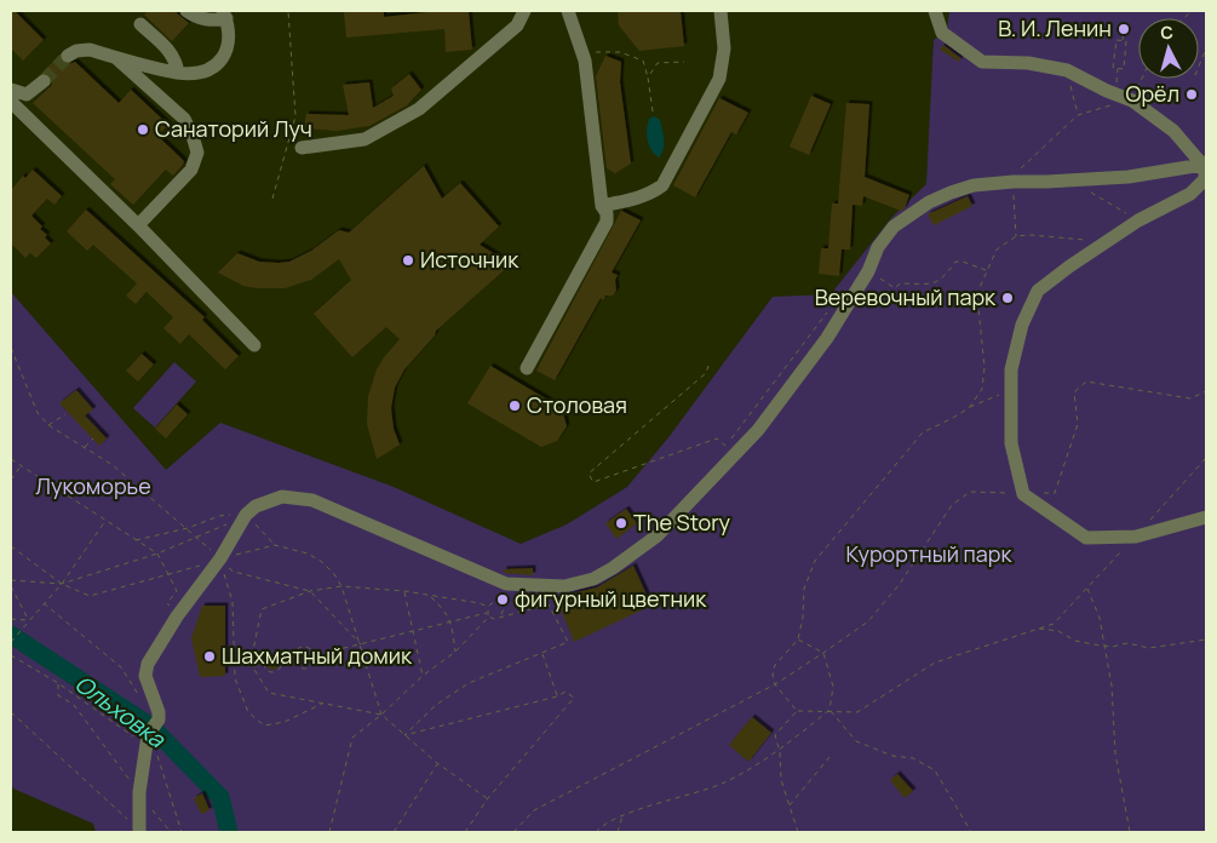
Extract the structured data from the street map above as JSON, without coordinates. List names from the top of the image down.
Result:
{
  "water": ["Ольховка"],
  "parks": ["Лукоморье", "Курортный парк"],
  "places": [
    "В. И. Ленин",
    "Орёл",
    "Cанаторий Луч",
    "Источник",
    "Веревочный парк",
    "Столовая",
    "The Story",
    "фигурный цветник",
    "Шахматный домик"
  ],
  "north": "top"
}
